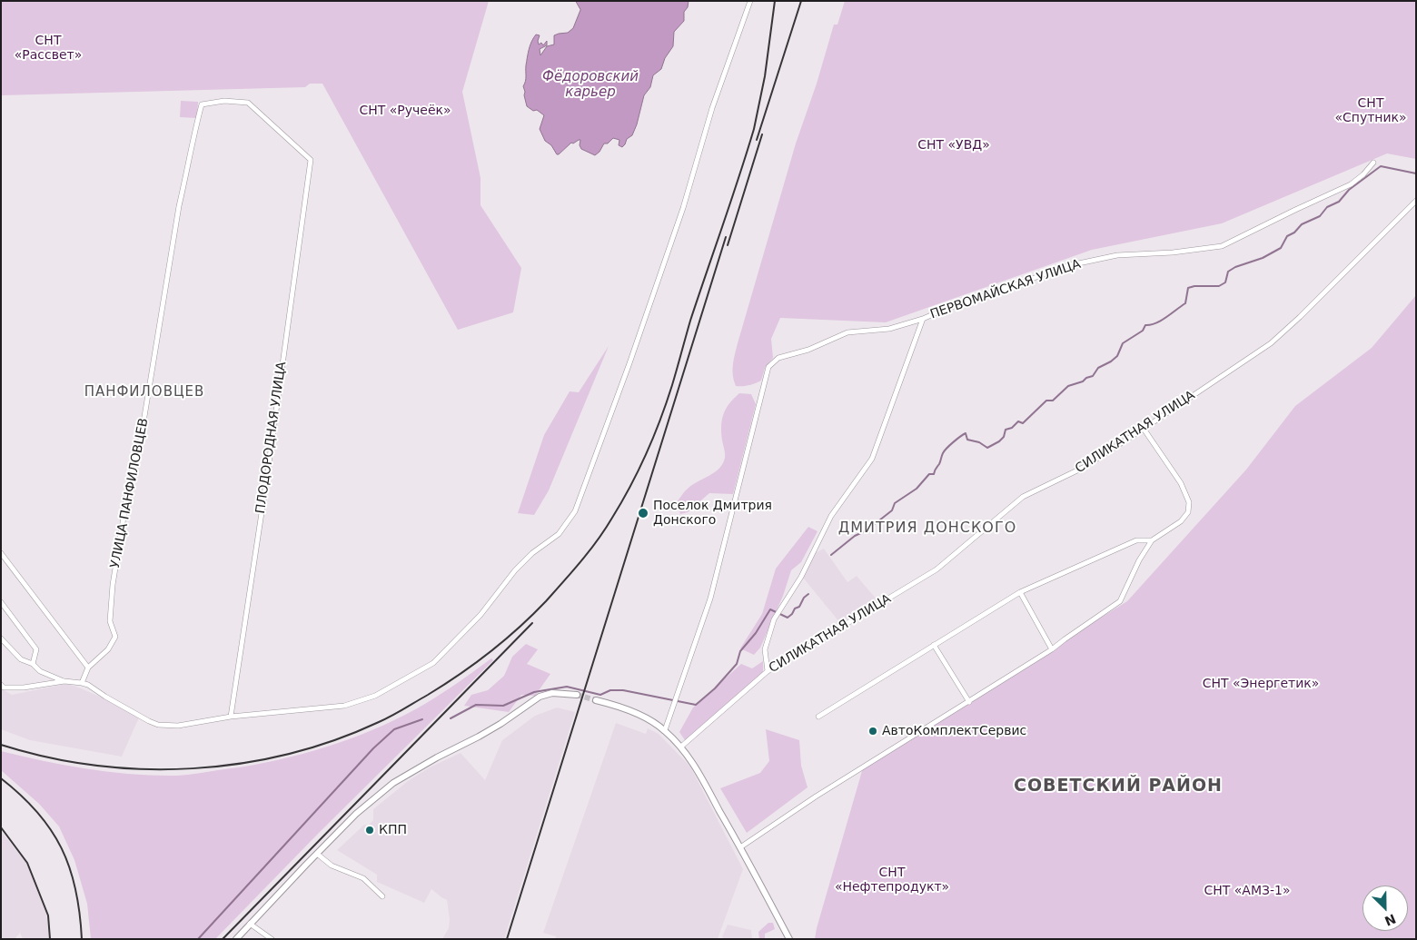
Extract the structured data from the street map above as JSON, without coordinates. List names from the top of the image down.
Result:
{
  "streets": {
    "street": [
      "ПЕРВОМАЙСКАЯ УЛИЦА",
      "СИЛИКАТНАЯ УЛИЦА",
      "ПЛОДОРОДНАЯ УЛИЦА",
      "УЛИЦА ПАНФИЛОВЦЕВ"
    ]
  },
  "crossings": [
    ["ПЕРВОМАЙСКАЯ УЛИЦА", "СИЛИКАТНАЯ УЛИЦА"],
    ["ПЛОДОРОДНАЯ УЛИЦА", "УЛИЦА ПАНФИЛОВЦЕВ"]
  ],
  "districts": ["ПАНФИЛОВЦЕВ", "ДМИТРИЯ ДОНСКОГО", "СОВЕТСКИЙ РАЙОН"],
  "water": ["Фёдоровский карьер"],
  "parks": [
    "СНТ «Рассвет»",
    "СНТ «Спутник»",
    "СНТ «Ручеёк»",
    "СНТ «УВД»",
    "СНТ «Энергетик»",
    "СНТ «Нефтепродукт»",
    "СНТ «АМЗ-1»"
  ],
  "places": ["Поселок Дмитрия Донского", "АвтоКомплектСервис", "КПП"],
  "north": "bottom right"
}
